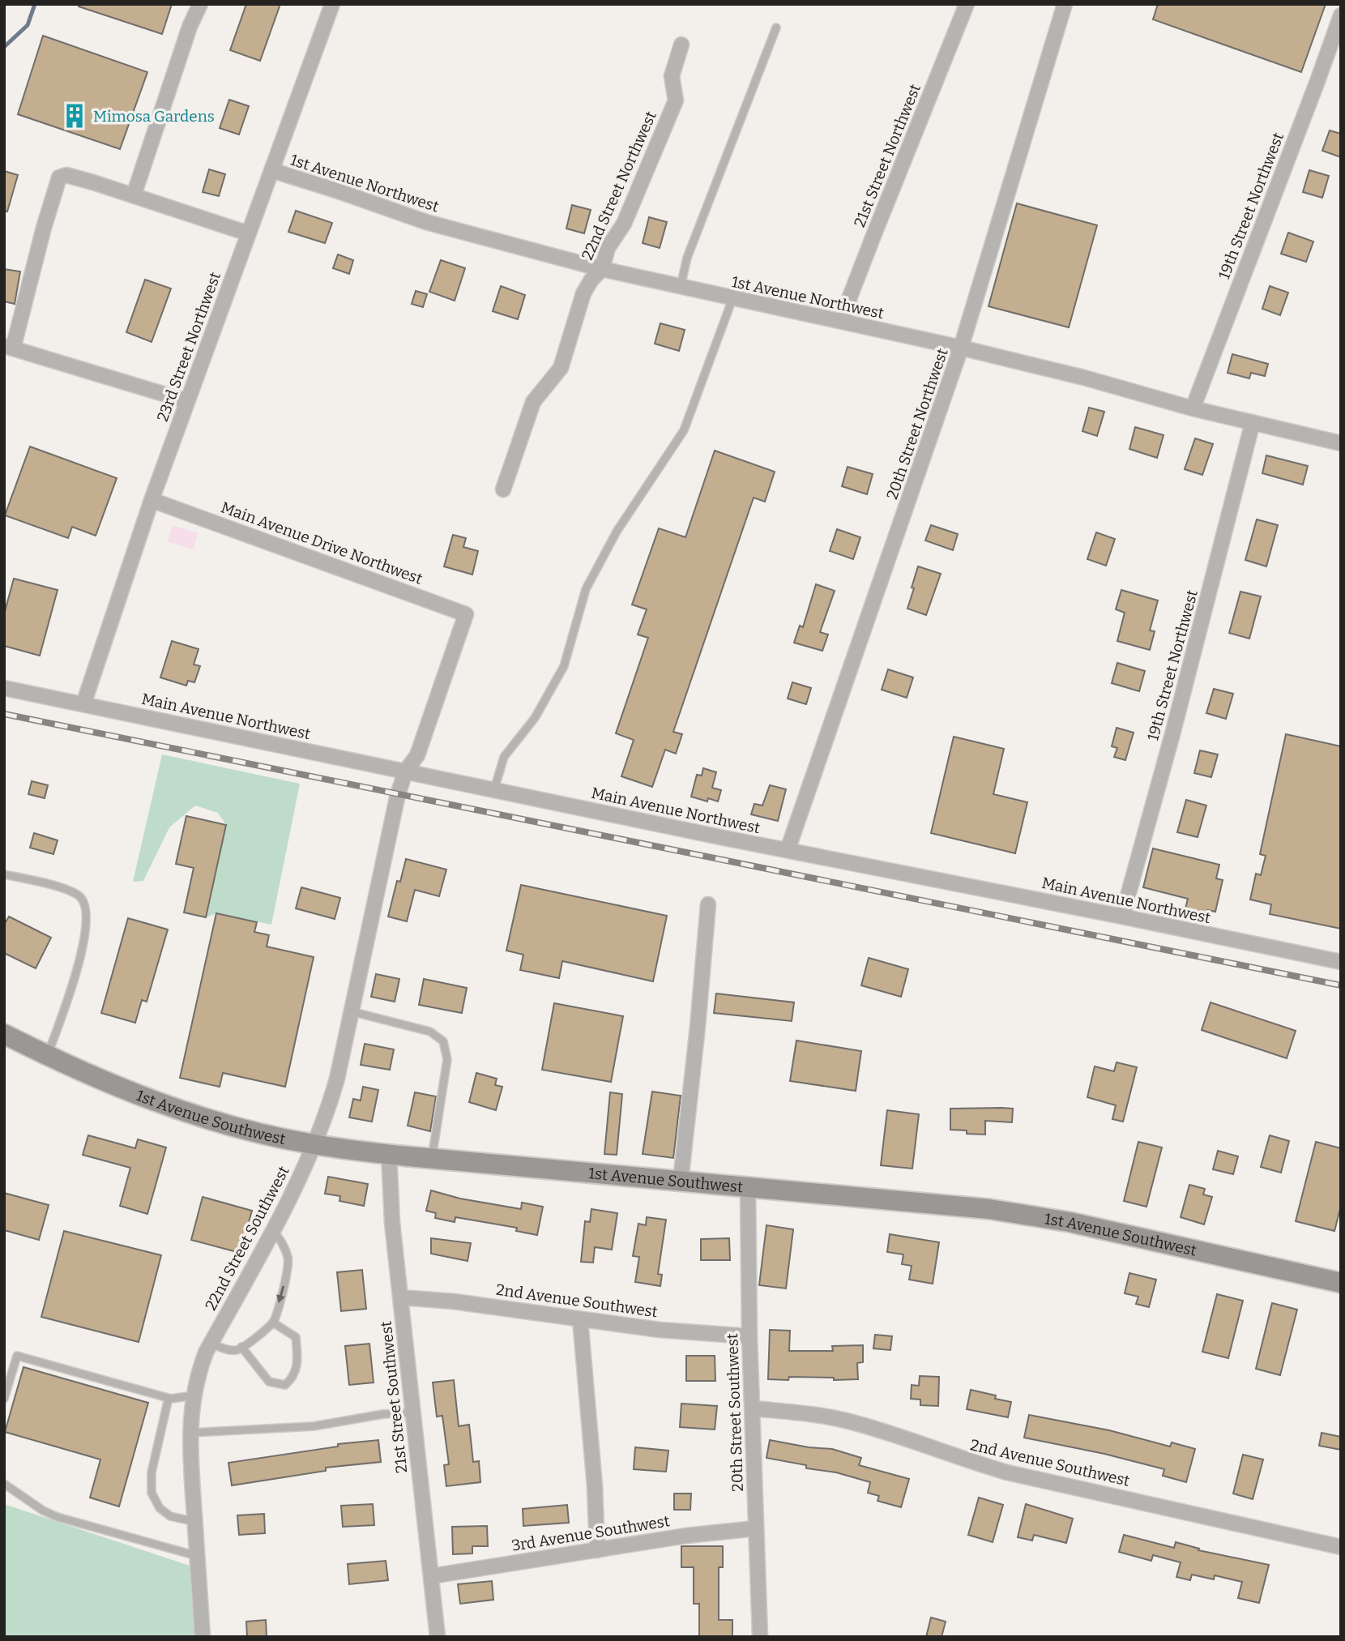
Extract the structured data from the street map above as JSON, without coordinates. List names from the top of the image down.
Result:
{
  "streets": {
    "main road": ["1st Avenue Southwest"],
    "street": [
      "21st Street Northwest",
      "1st Avenue Northwest",
      "22nd Street Northwest",
      "19th Street Northwest",
      "23rd Street Northwest",
      "20th Street Northwest",
      "Main Avenue Drive Northwest",
      "Main Avenue Northwest",
      "22nd Street Southwest",
      "2nd Avenue Southwest",
      "21st Street Southwest",
      "20th Street Southwest",
      "3rd Avenue Southwest"
    ]
  },
  "crossings": [
    ["21st Street Northwest", "1st Avenue Northwest"],
    ["1st Avenue Northwest", "22nd Street Northwest"],
    ["1st Avenue Northwest", "19th Street Northwest"],
    ["1st Avenue Northwest", "23rd Street Northwest"],
    ["1st Avenue Northwest", "20th Street Northwest"],
    ["19th Street Northwest", "Main Avenue Northwest"],
    ["23rd Street Northwest", "Main Avenue Drive Northwest"],
    ["23rd Street Northwest", "Main Avenue Northwest"],
    ["20th Street Northwest", "Main Avenue Northwest"],
    ["Main Avenue Drive Northwest", "Main Avenue Northwest"],
    ["Main Avenue Drive Northwest", "22nd Street Southwest"],
    ["Main Avenue Northwest", "22nd Street Southwest"],
    ["1st Avenue Southwest", "22nd Street Southwest"],
    ["1st Avenue Southwest", "21st Street Southwest"],
    ["1st Avenue Southwest", "20th Street Southwest"],
    ["2nd Avenue Southwest", "21st Street Southwest"],
    ["2nd Avenue Southwest", "20th Street Southwest"],
    ["21st Street Southwest", "3rd Avenue Southwest"],
    ["20th Street Southwest", "3rd Avenue Southwest"]
  ],
  "places": {
    "building": ["Mimosa Gardens"]
  }
}
